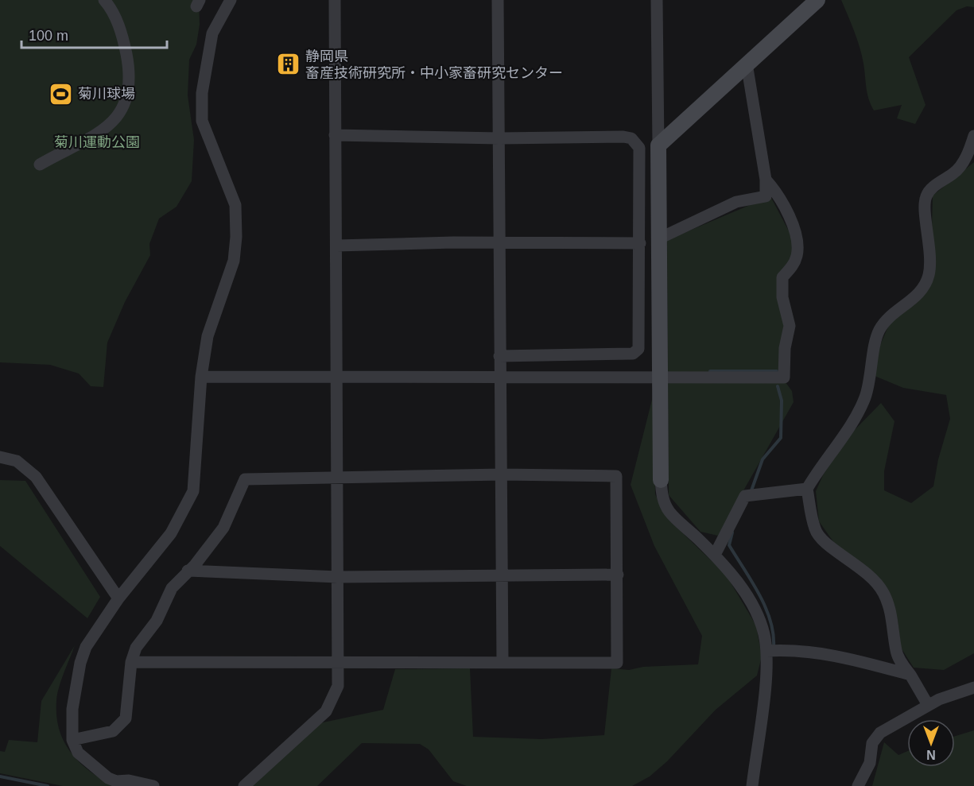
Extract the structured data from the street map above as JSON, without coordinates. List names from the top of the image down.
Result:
{
  "parks": ["菊川運動公園"],
  "places": {
    "building": ["静岡県 畜産技術研究所・中小家畜研究センター"],
    "sports": ["菊川球場"]
  },
  "scale_bar": "100 m",
  "north": "bottom"
}
